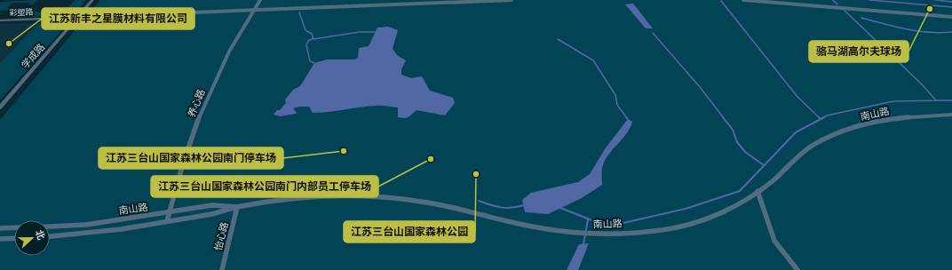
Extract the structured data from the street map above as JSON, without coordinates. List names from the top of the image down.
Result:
{
  "streets": {
    "street": [
      "彩塑路",
      "学成路",
      "养心路",
      "南山路",
      "怡心路"
    ]
  },
  "crossings": [
    ["彩塑路", "学成路"],
    ["彩塑路", "养心路"],
    ["养心路", "南山路"],
    ["南山路", "怡心路"]
  ],
  "places": [
    "骆马湖高尔夫球场",
    "江苏新丰之星膜材料有限公司",
    "江苏三台山国家森林公园南门停车场",
    "江苏三台山国家森林公园南门内部员工停车场",
    "江苏三台山国家森林公园"
  ],
  "north": "right"
}
